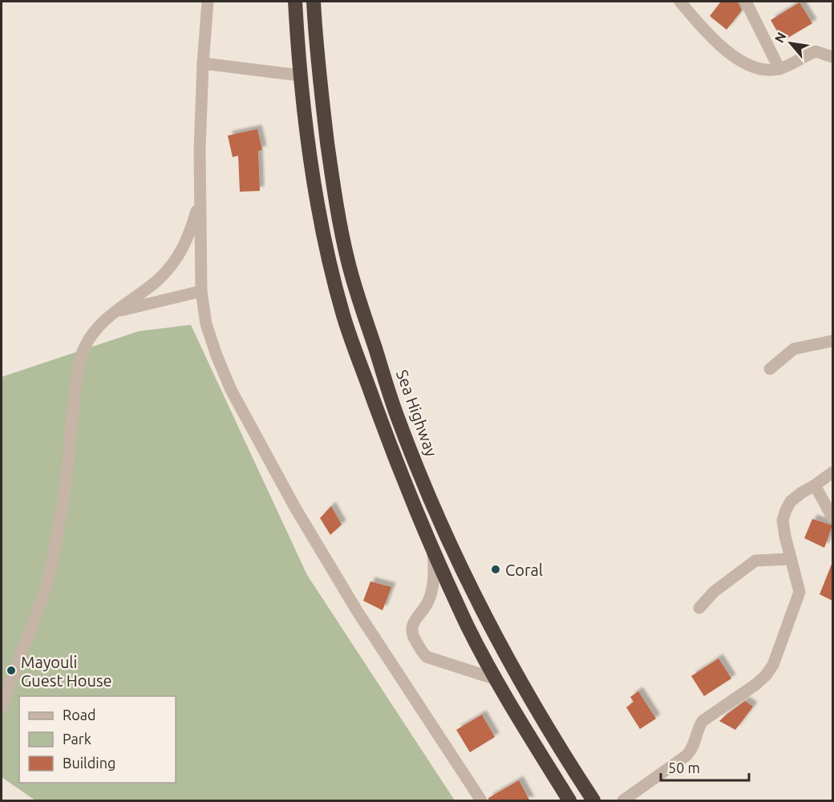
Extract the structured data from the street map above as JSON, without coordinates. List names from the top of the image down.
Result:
{
  "streets": {
    "highway": ["Sea Highway"]
  },
  "places": ["Coral", "Mayouli Guest House"],
  "legend": ["Road", "Park", "Building"],
  "scale_bar": "50 m",
  "north": "top left"
}
